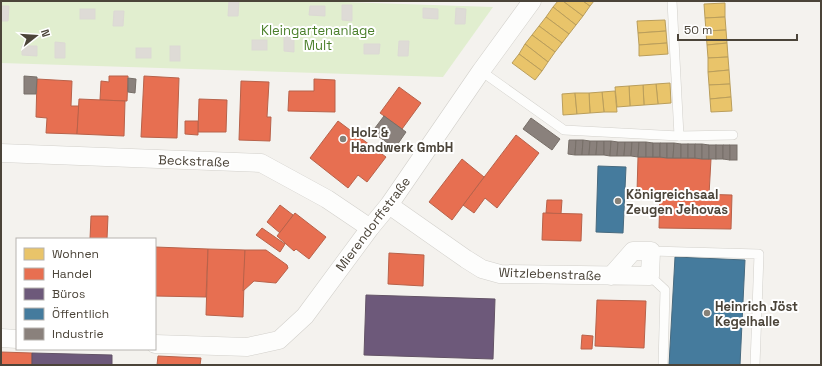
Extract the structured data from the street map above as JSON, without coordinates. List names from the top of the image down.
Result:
{
  "streets": {
    "street": ["Beckstraße", "Mierendorffstraße", "Witzlebenstraße"]
  },
  "crossings": [
    ["Beckstraße", "Mierendorffstraße"],
    ["Mierendorffstraße", "Witzlebenstraße"]
  ],
  "parks": ["Kleingartenanlage Mult"],
  "places": ["Holz & Handwerk GmbH", "Königreichsaal Zeugen Jehovas", "Heinrich Jöst Kegelhalle"],
  "legend": [
    "Wohnen",
    "Handel",
    "Büros",
    "Öffentlich",
    "Industrie"
  ],
  "scale_bar": "50 m",
  "north": "right"
}
